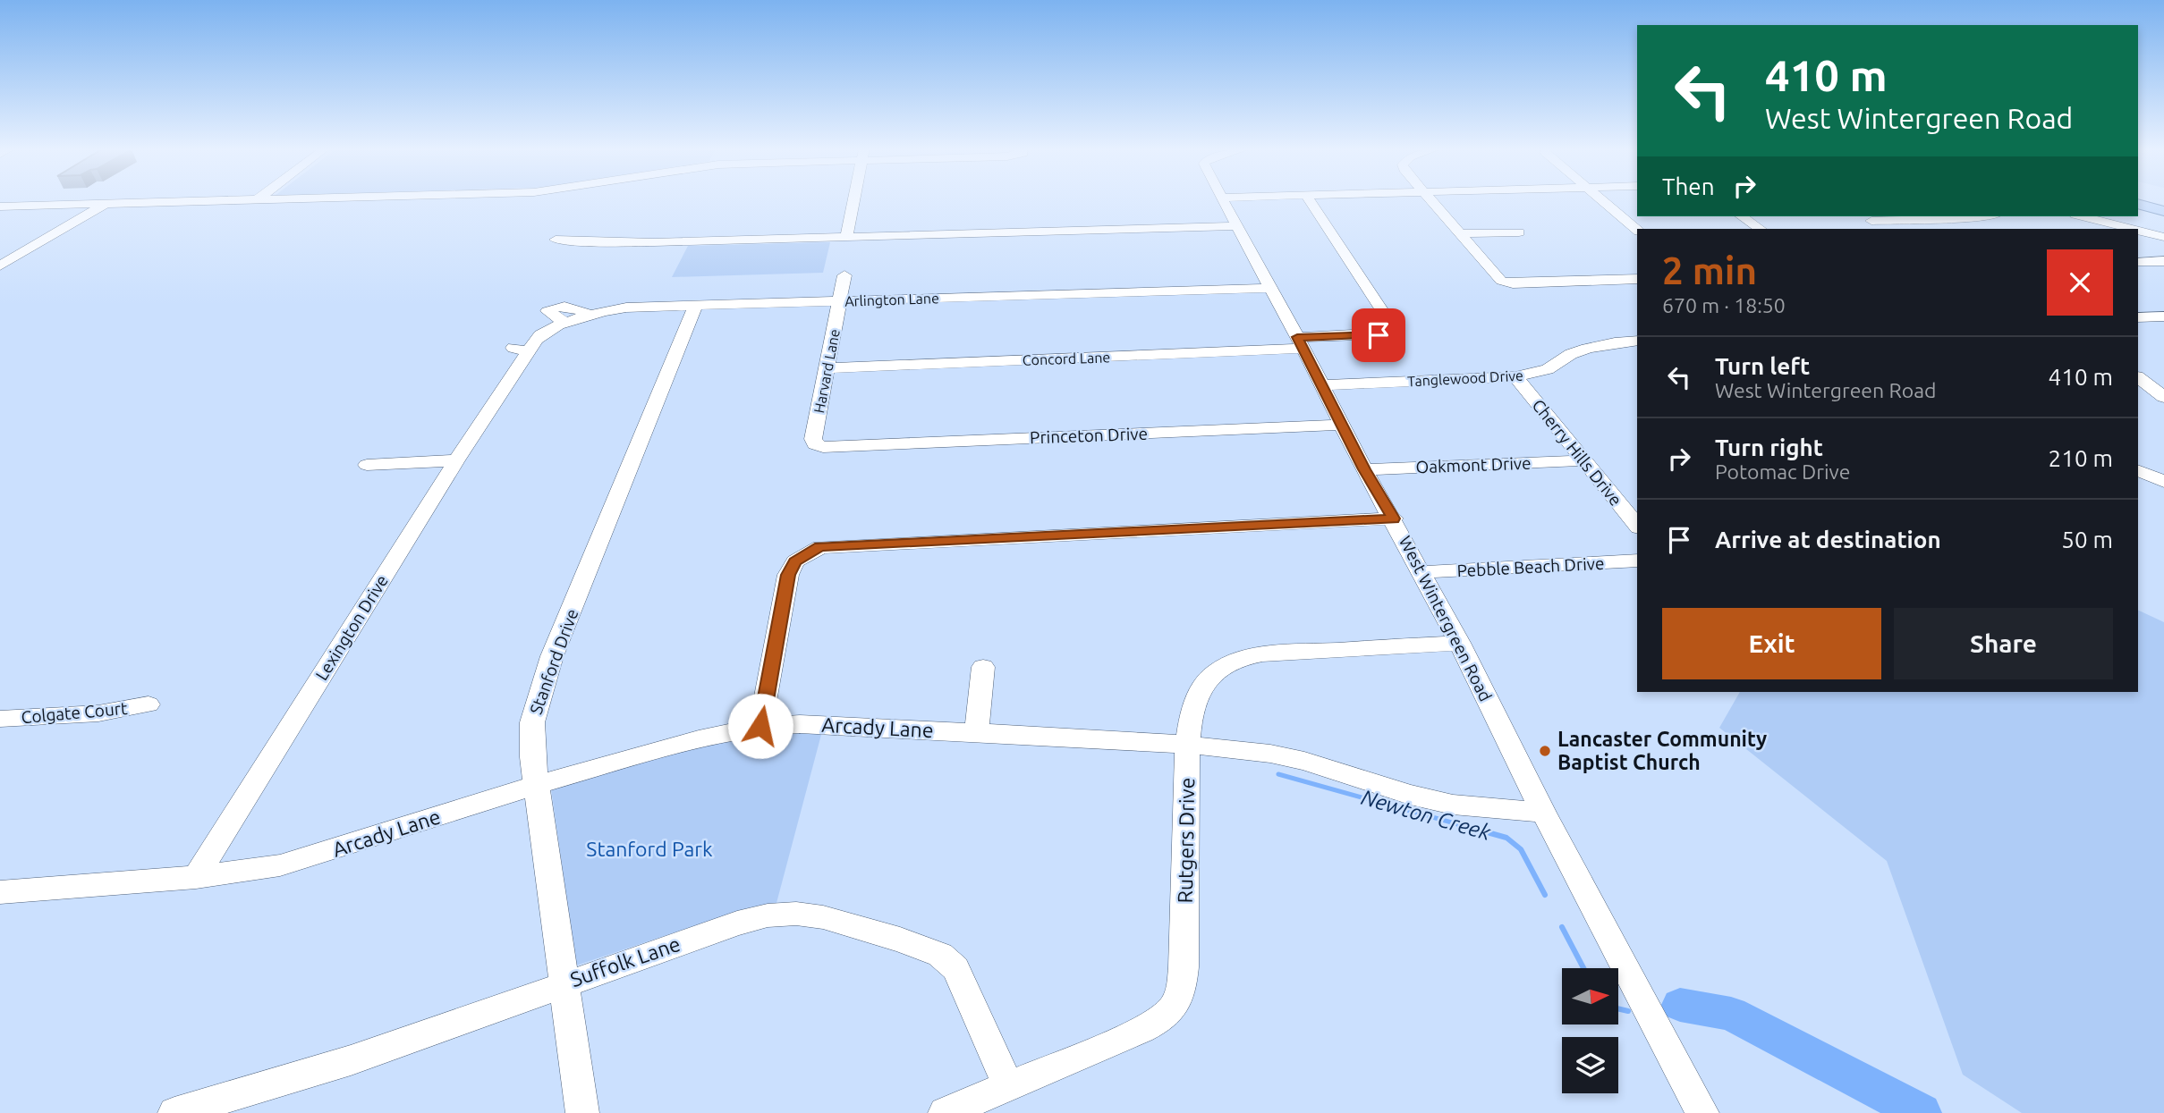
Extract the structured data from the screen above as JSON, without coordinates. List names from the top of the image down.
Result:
{
  "streets": {
    "street": [
      "Arlington Lane",
      "Concord Lane",
      "Harvard Lane",
      "Tanglewood Drive",
      "Princeton Drive",
      "Cherry Hills Drive",
      "Oakmont Drive",
      "Pebble Beach Drive",
      "West Wintergreen Road",
      "Lexington Drive",
      "Stanford Drive",
      "Colgate Court",
      "Arcady Lane",
      "Rutgers Drive",
      "Suffolk Lane"
    ]
  },
  "crossings": [
    ["Arlington Lane", "Harvard Lane"],
    ["Arlington Lane", "West Wintergreen Road"],
    ["Arlington Lane", "Lexington Drive"],
    ["Arlington Lane", "Stanford Drive"],
    ["Concord Lane", "Harvard Lane"],
    ["Concord Lane", "West Wintergreen Road"],
    ["Harvard Lane", "Princeton Drive"],
    ["Tanglewood Drive", "Cherry Hills Drive"],
    ["Tanglewood Drive", "West Wintergreen Road"],
    ["Princeton Drive", "West Wintergreen Road"],
    ["Cherry Hills Drive", "Oakmont Drive"],
    ["Oakmont Drive", "West Wintergreen Road"],
    ["Pebble Beach Drive", "West Wintergreen Road"],
    ["West Wintergreen Road", "Arcady Lane"],
    ["West Wintergreen Road", "Rutgers Drive"],
    ["Lexington Drive", "Arcady Lane"],
    ["Stanford Drive", "Arcady Lane"],
    ["Stanford Drive", "Suffolk Lane"],
    ["Arcady Lane", "Rutgers Drive"],
    ["Rutgers Drive", "Suffolk Lane"]
  ],
  "water": ["Newton Creek"],
  "parks": ["Stanford Park"],
  "places": ["Lancaster Community Baptist Church"],
  "north": "right",
  "page": {
    "turn": ["410 m", "West Wintergreen Road"],
    "then": "Then",
    "heading": ["2 min", "670 m · 18:50"],
    "list": [
      {
        "name": "Turn left",
        "note": "West Wintergreen Road",
        "value": "410 m"
      },
      {
        "name": "Turn right",
        "note": "Potomac Drive",
        "value": "210 m"
      },
      {
        "name": "Arrive at destination",
        "value": "50 m"
      }
    ],
    "buttons": ["Exit", "Share"]
  }
}
